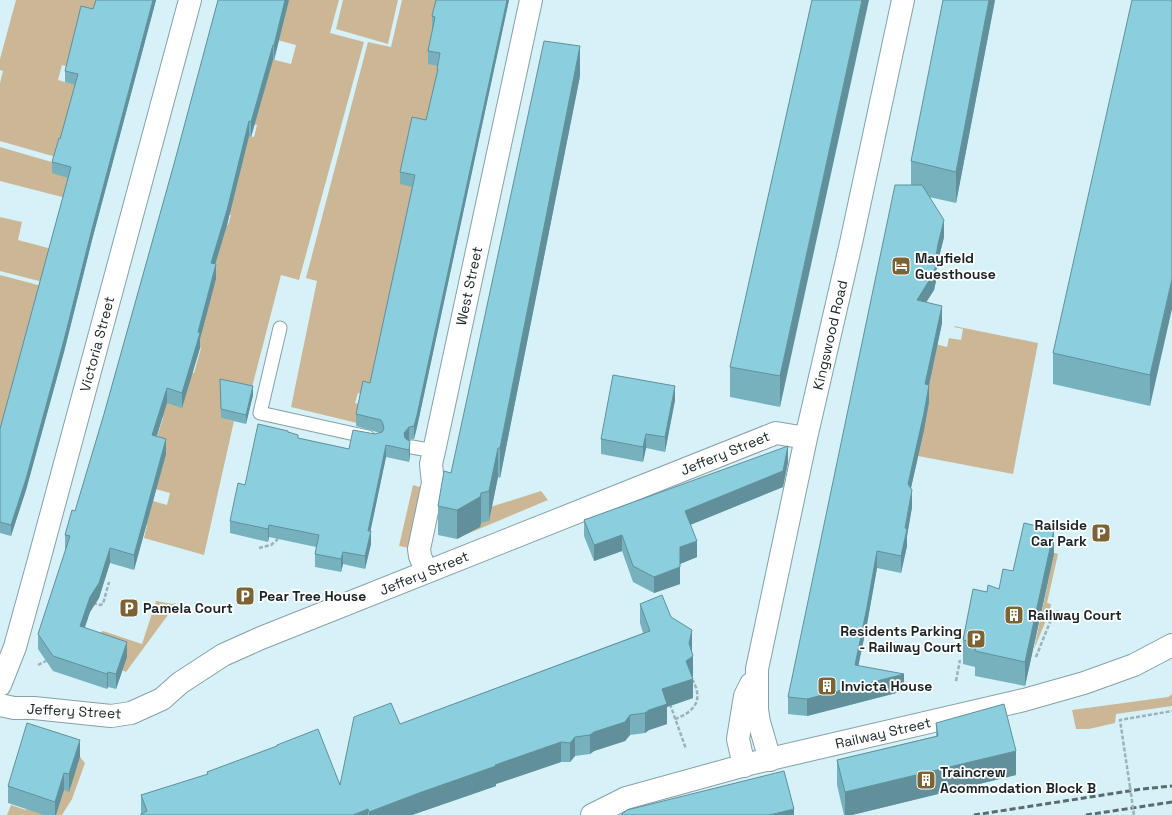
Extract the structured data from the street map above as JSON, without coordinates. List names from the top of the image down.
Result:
{
  "streets": {
    "street": [
      "West Street",
      "Kingswood Road",
      "Victoria Street",
      "Jeffery Street",
      "Railway Street"
    ]
  },
  "crossings": [
    ["West Street", "Jeffery Street"],
    ["Kingswood Road", "Jeffery Street"],
    ["Kingswood Road", "Railway Street"]
  ],
  "places": {
    "hotel": ["Mayfield Guesthouse"],
    "parking": [
      "Railside Car Park",
      "Pear Tree House",
      "Pamela Court",
      "Residents Parking - Railway Court"
    ],
    "building": ["Railway Court", "Invicta House", "Traincrew Acommodation Block B"]
  }
}
